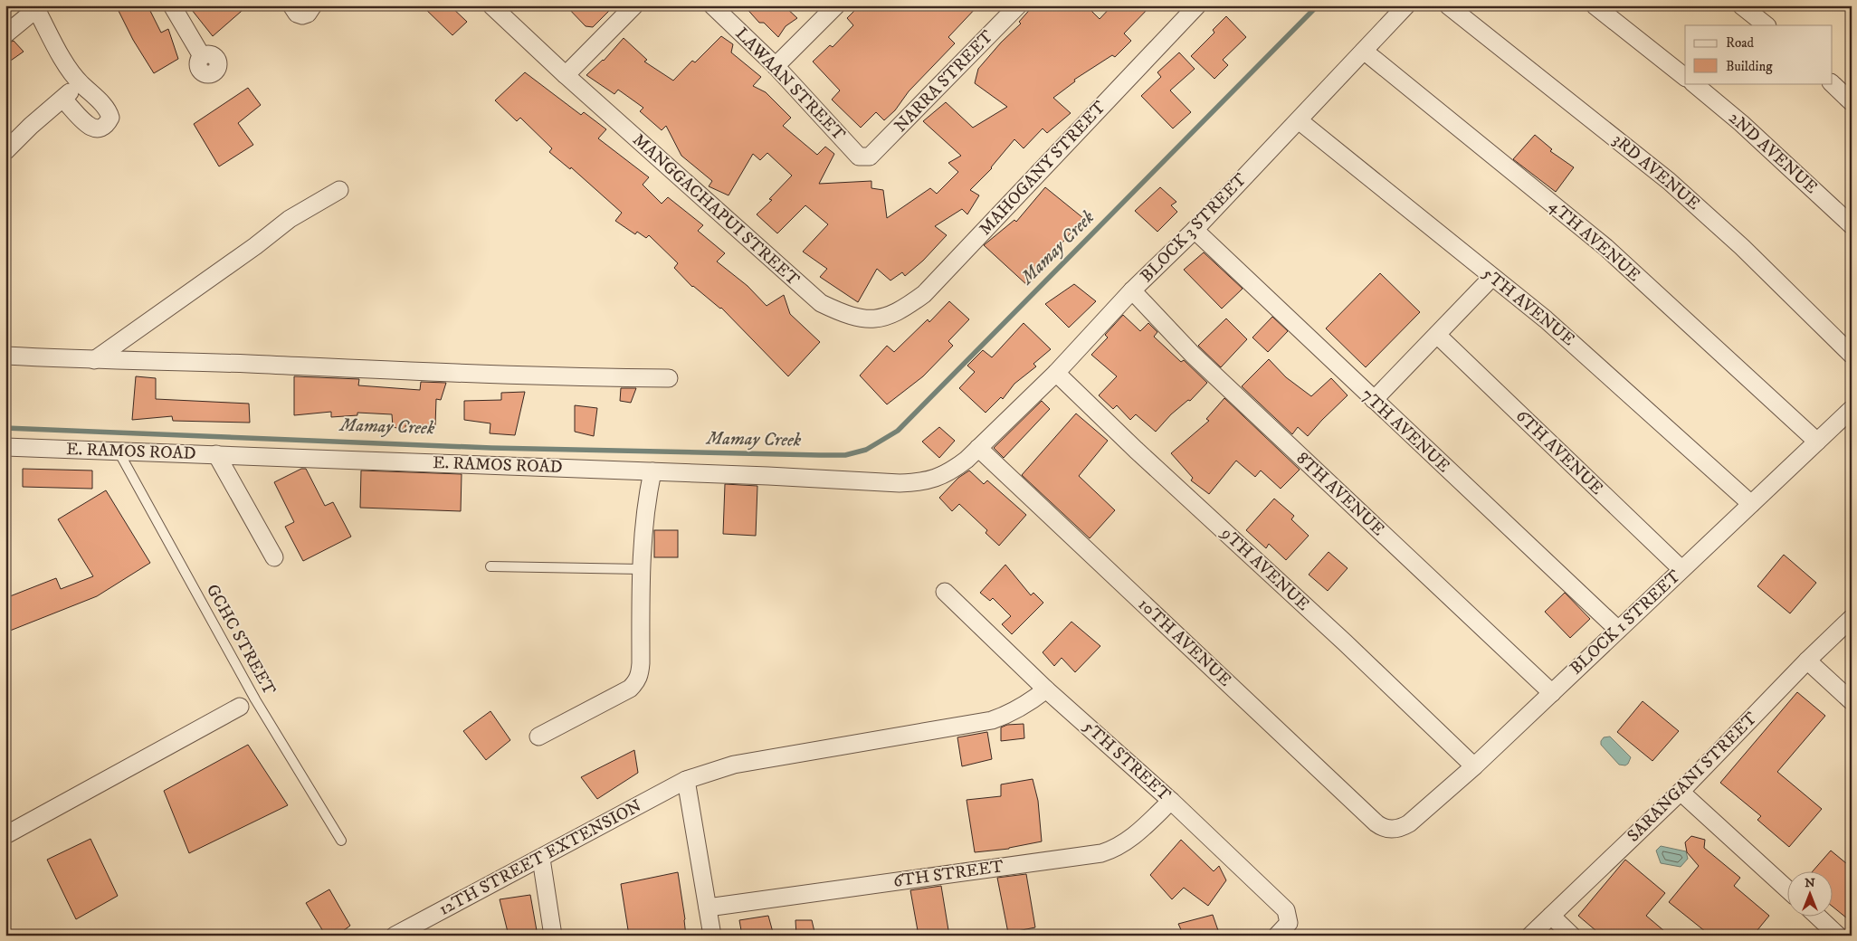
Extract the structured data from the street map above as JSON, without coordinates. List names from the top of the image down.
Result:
{
  "streets": {
    "street": [
      "NARRA STREET",
      "LAWAAN STREET",
      "2ND AVENUE",
      "MAHOGANY STREET",
      "3RD AVENUE",
      "MANGGACHAPUI STREET",
      "BLOCK 3 STREET",
      "4TH AVENUE",
      "5TH AVENUE",
      "7TH AVENUE",
      "E. RAMOS ROAD",
      "6TH AVENUE",
      "8TH AVENUE",
      "9TH AVENUE",
      "BLOCK 1 STREET",
      "10TH AVENUE",
      "5TH STREET",
      "SARANGANI STREET",
      "12TH STREET EXTENSION",
      "6TH STREET"
    ],
    "lane": ["GCHC STREET"]
  },
  "crossings": [
    ["NARRA STREET", "LAWAAN STREET"],
    ["MAHOGANY STREET", "MANGGACHAPUI STREET"],
    ["BLOCK 3 STREET", "4TH AVENUE"],
    ["BLOCK 3 STREET", "5TH AVENUE"],
    ["BLOCK 3 STREET", "7TH AVENUE"],
    ["BLOCK 3 STREET", "E. RAMOS ROAD"],
    ["BLOCK 3 STREET", "8TH AVENUE"],
    ["BLOCK 3 STREET", "9TH AVENUE"],
    ["BLOCK 3 STREET", "10TH AVENUE"],
    ["4TH AVENUE", "BLOCK 1 STREET"],
    ["5TH AVENUE", "BLOCK 1 STREET"],
    ["7TH AVENUE", "BLOCK 1 STREET"],
    ["E. RAMOS ROAD", "GCHC STREET"],
    ["E. RAMOS ROAD", "10TH AVENUE"],
    ["6TH AVENUE", "BLOCK 1 STREET"],
    ["8TH AVENUE", "BLOCK 1 STREET"],
    ["9TH AVENUE", "BLOCK 1 STREET"],
    ["BLOCK 1 STREET", "10TH AVENUE"],
    ["5TH STREET", "6TH STREET"]
  ],
  "water": ["Mamay Creek"],
  "legend": ["Road", "Building"],
  "north": "top"
}
